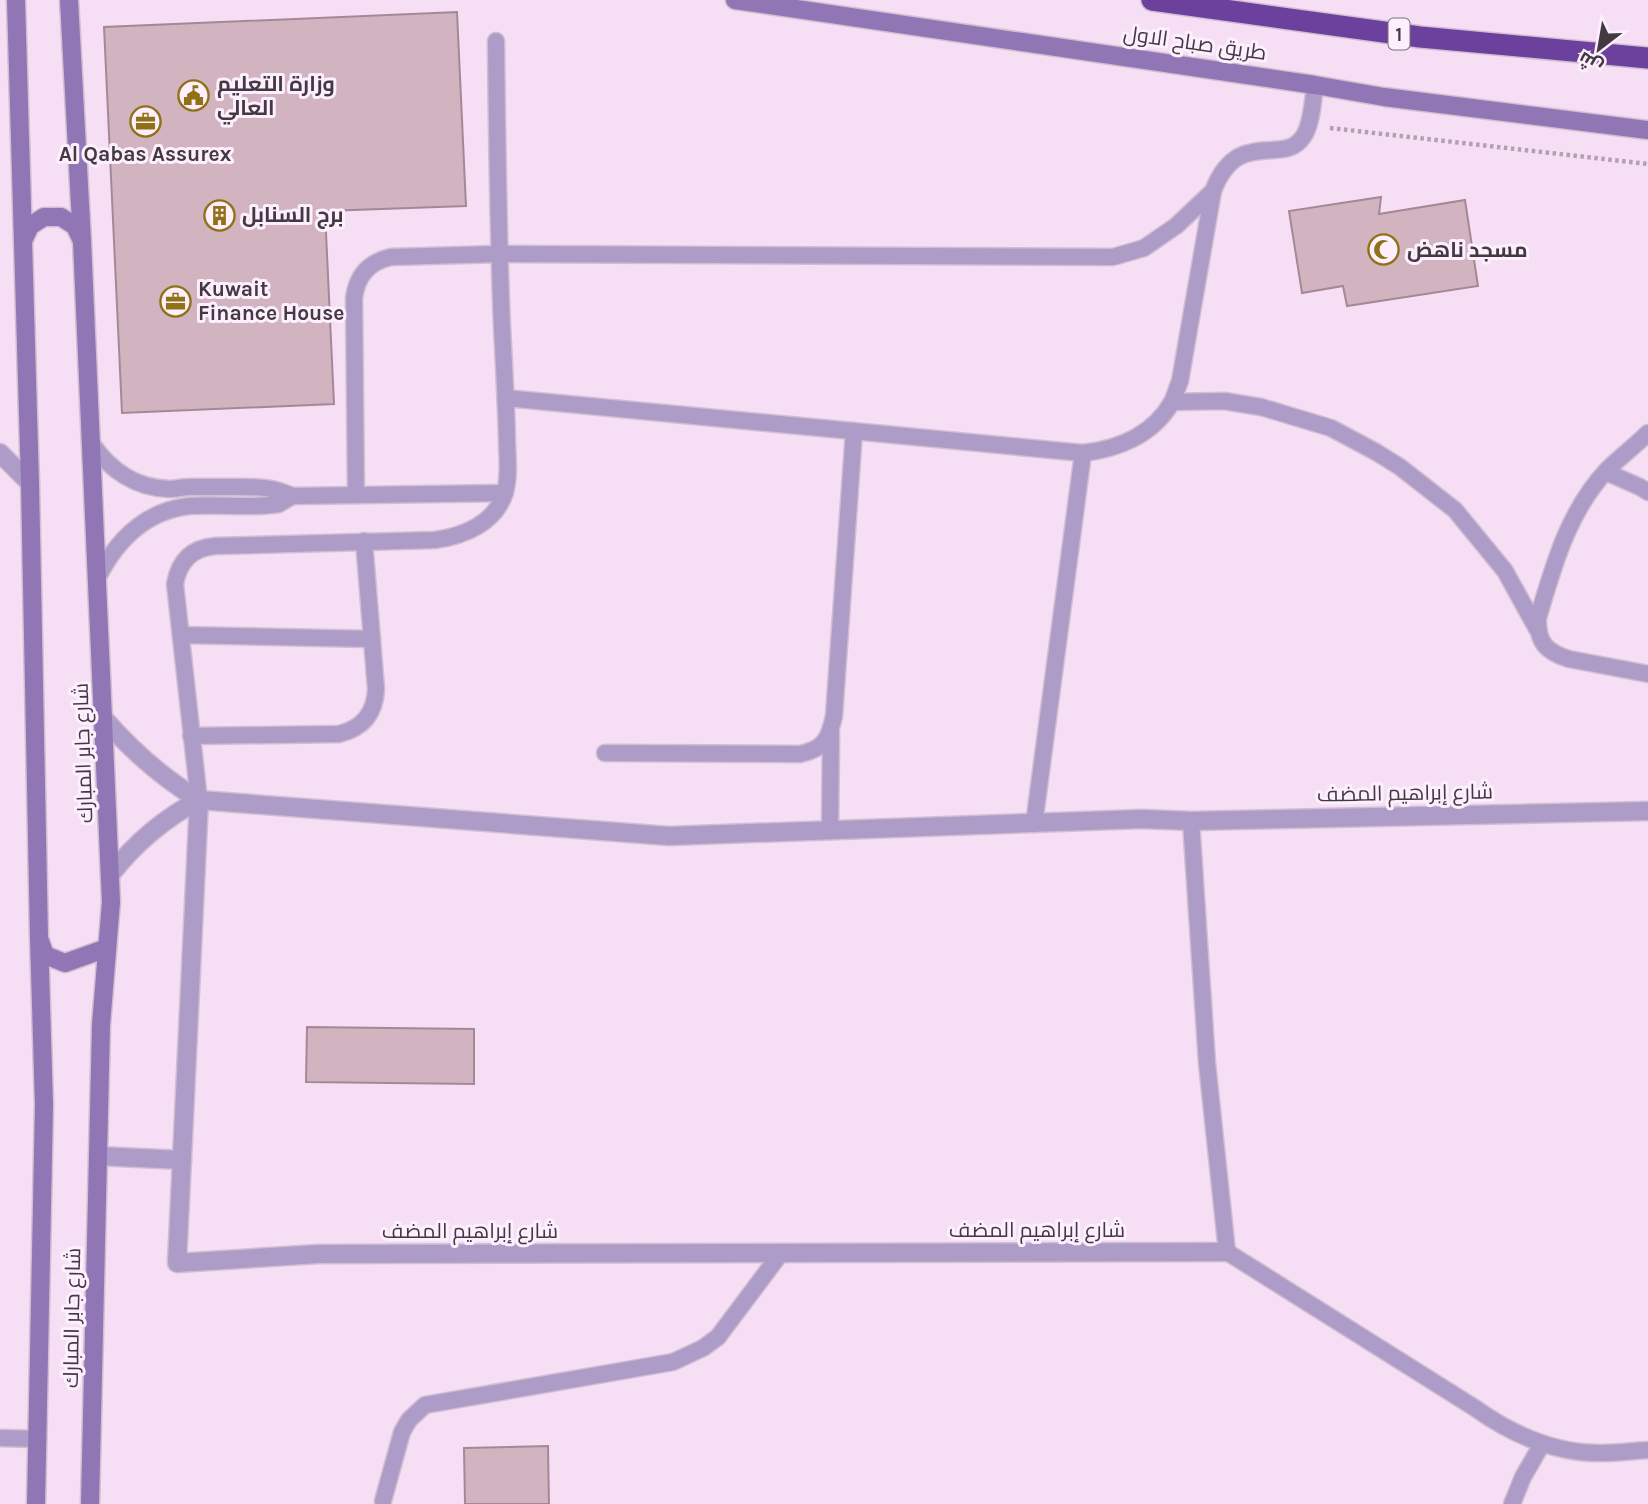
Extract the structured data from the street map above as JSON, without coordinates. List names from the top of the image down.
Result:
{
  "streets": {
    "highway": ["1", "طريق صباح الاول"],
    "main road": ["شارع جابر المبارك"],
    "street": ["شارع إبراهيم المضف"]
  },
  "crossings": [
    ["شارع جابر المبارك", "شارع إبراهيم المضف"]
  ],
  "places": {
    "public building": ["وزارة التعليم العالي"],
    "office": ["Al Qabas Assurex", "Kuwait Finance House"],
    "building": ["برج السنابل"],
    "mosque": ["مسجد ناهض"]
  },
  "north": "bottom left"
}
